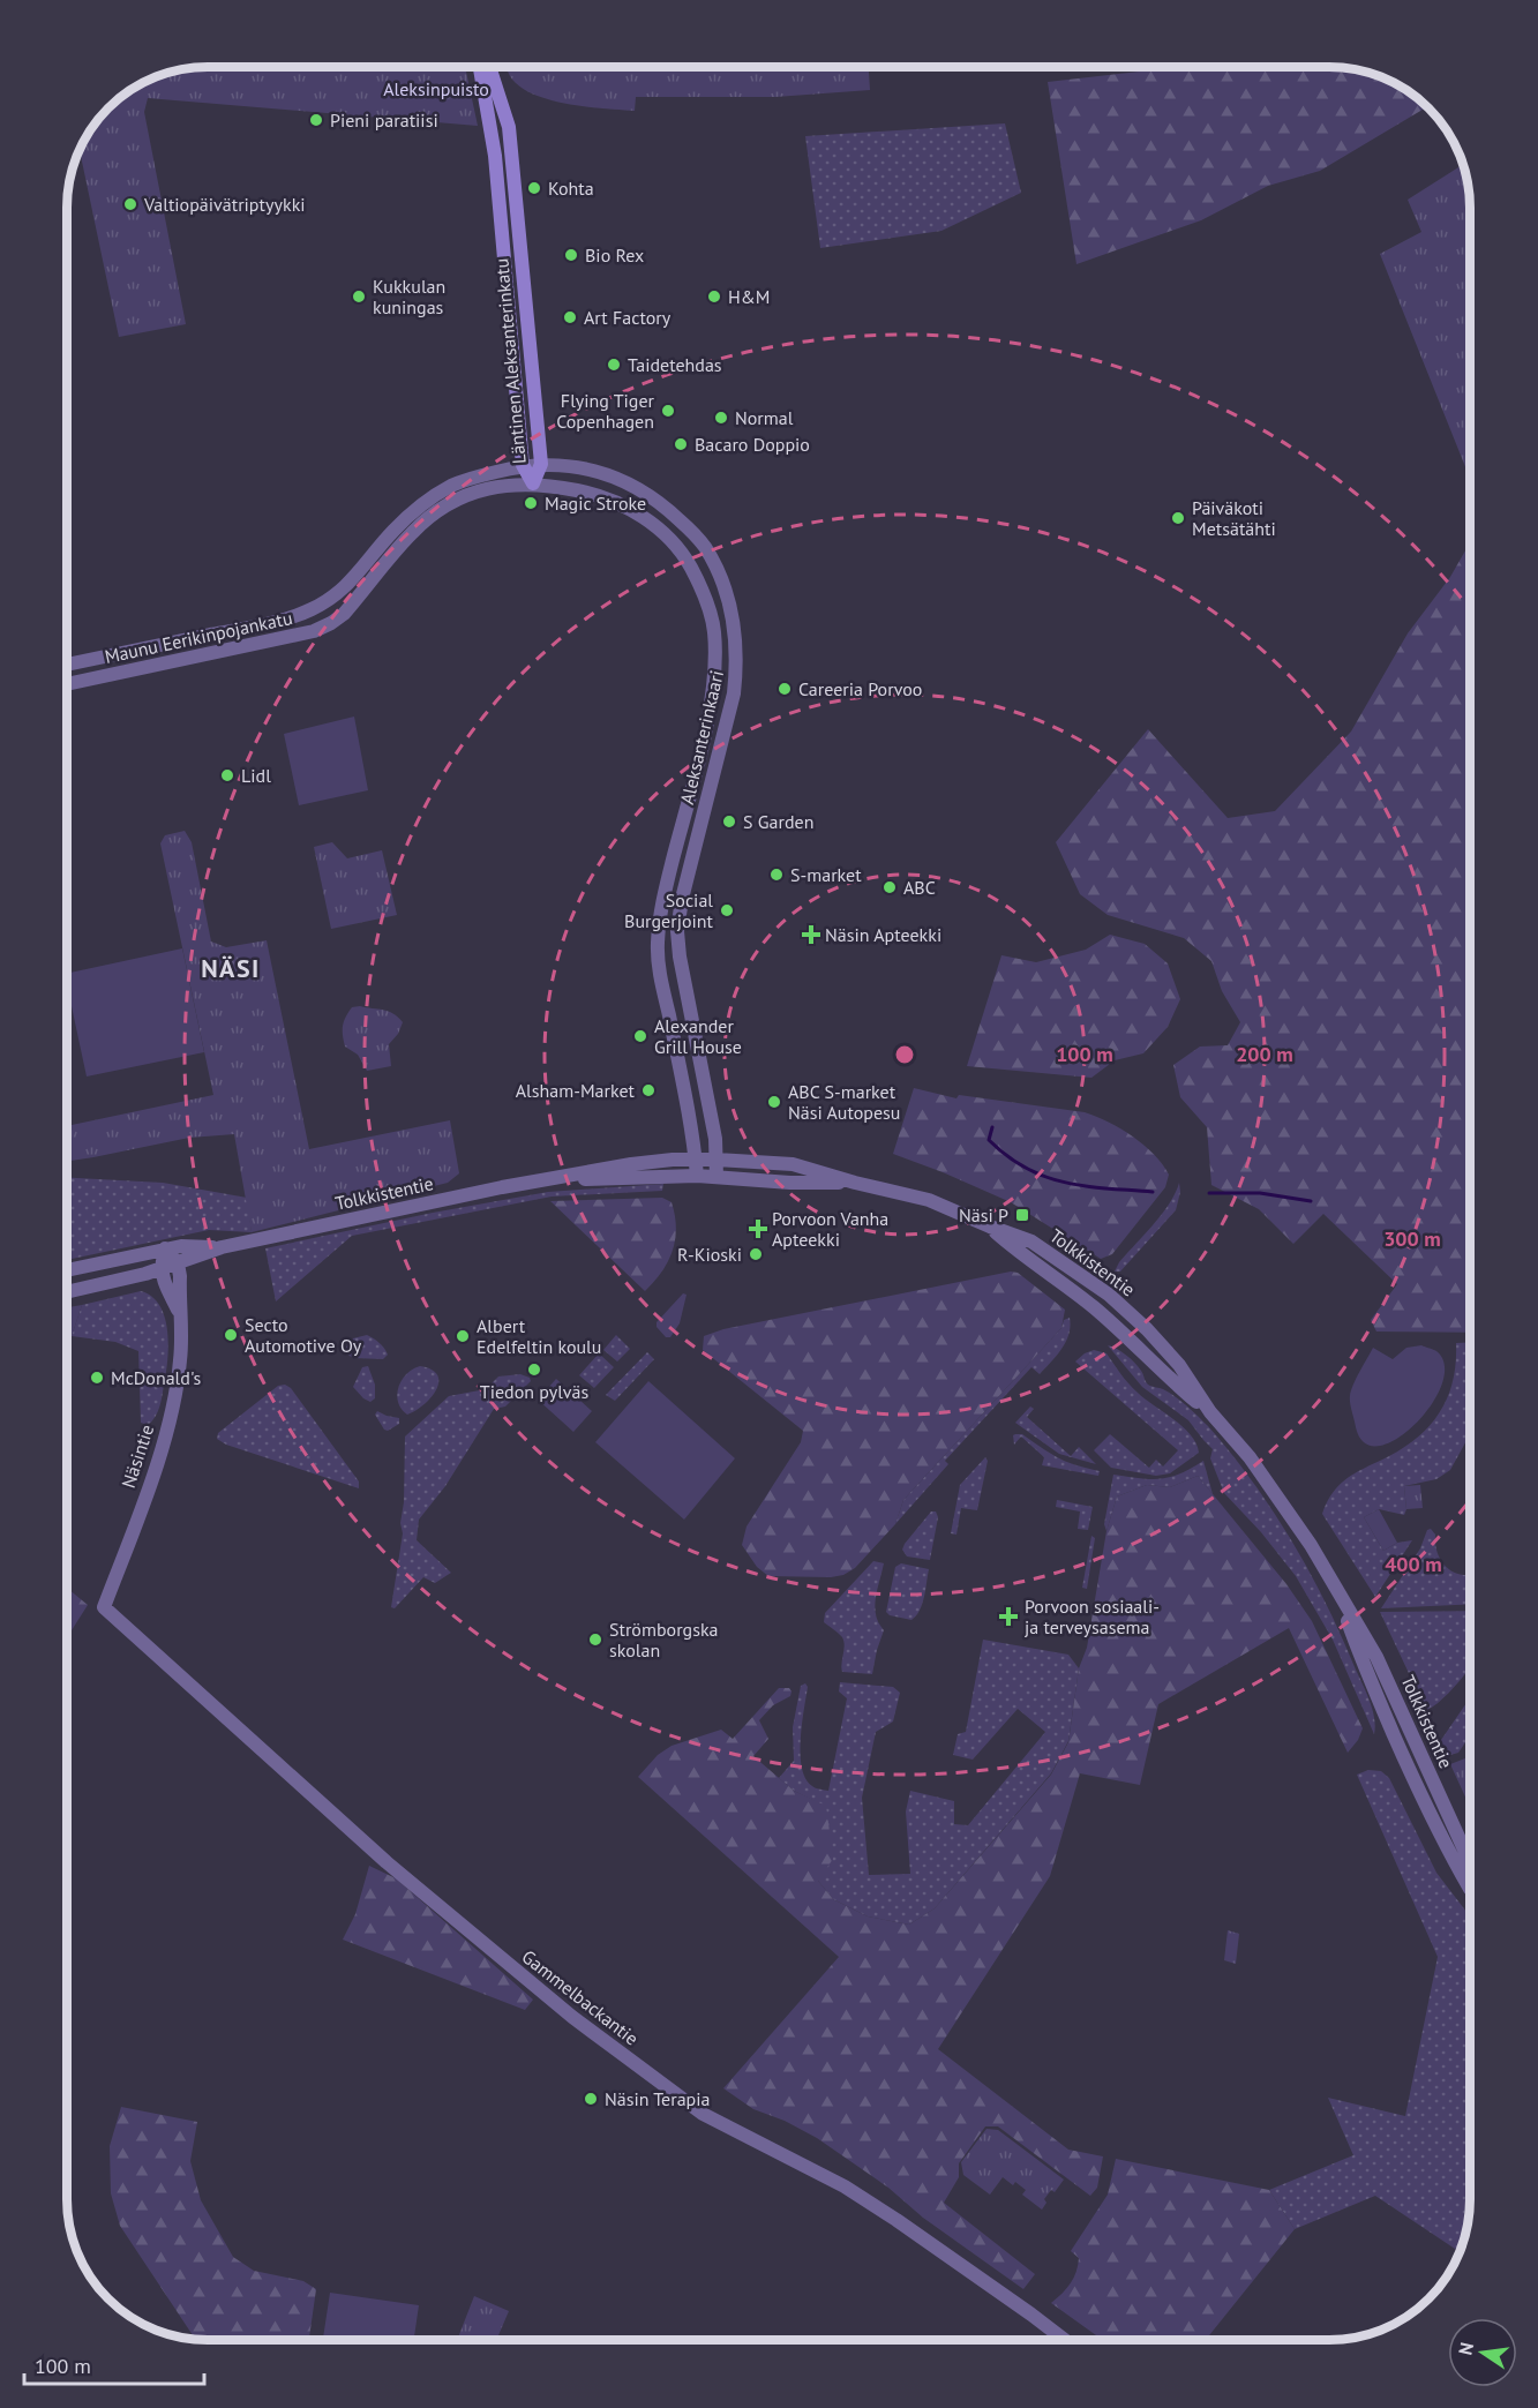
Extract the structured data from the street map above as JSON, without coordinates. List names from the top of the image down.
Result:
{
  "streets": {
    "main road": ["Läntinen Aleksanterinkatu"],
    "street": [
      "Maunu Eerikinpojankatu",
      "Aleksanterinkaari",
      "Tolkkistentie",
      "Näsintie",
      "Gammelbackantie"
    ]
  },
  "crossings": [
    ["Läntinen Aleksanterinkatu", "Aleksanterinkaari"],
    ["Maunu Eerikinpojankatu", "Aleksanterinkaari"],
    ["Aleksanterinkaari", "Tolkkistentie"],
    ["Tolkkistentie", "Näsintie"],
    ["Näsintie", "Gammelbackantie"]
  ],
  "districts": ["NÄSI"],
  "parks": ["Aleksinpuisto"],
  "places": {
    "other": [
      "Pieni paratiisi",
      "Kohta",
      "Valtiopäivätriptyykki",
      "Bio Rex",
      "Kukkulan kuningas",
      "H&M",
      "Art Factory",
      "Taidetehdas",
      "Flying Tiger Copenhagen",
      "Normal",
      "Bacaro Doppio",
      "Magic Stroke",
      "Päiväkoti Metsätähti",
      "Careeria Porvoo",
      "Lidl",
      "S Garden",
      "S-market",
      "ABC",
      "Social Burgerjoint",
      "Alexander Grill House",
      "Alsham-Market",
      "ABC S-market Näsi Autopesu",
      "R-Kioski",
      "Secto Automotive Oy",
      "Albert Edelfeltin koulu",
      "Tiedon pylväs",
      "McDonald's",
      "Strömborgska skolan",
      "Näsin Terapia"
    ],
    "health": ["Näsin Apteekki", "Porvoon Vanha Apteekki", "Porvoon sosiaali- ja terveysasema"],
    "transit": ["Näsi P"]
  },
  "scale_bar": "100 m",
  "north": "left",
  "rings": [
    "100 m",
    "200 m",
    "300 m",
    "400 m"
  ]
}
